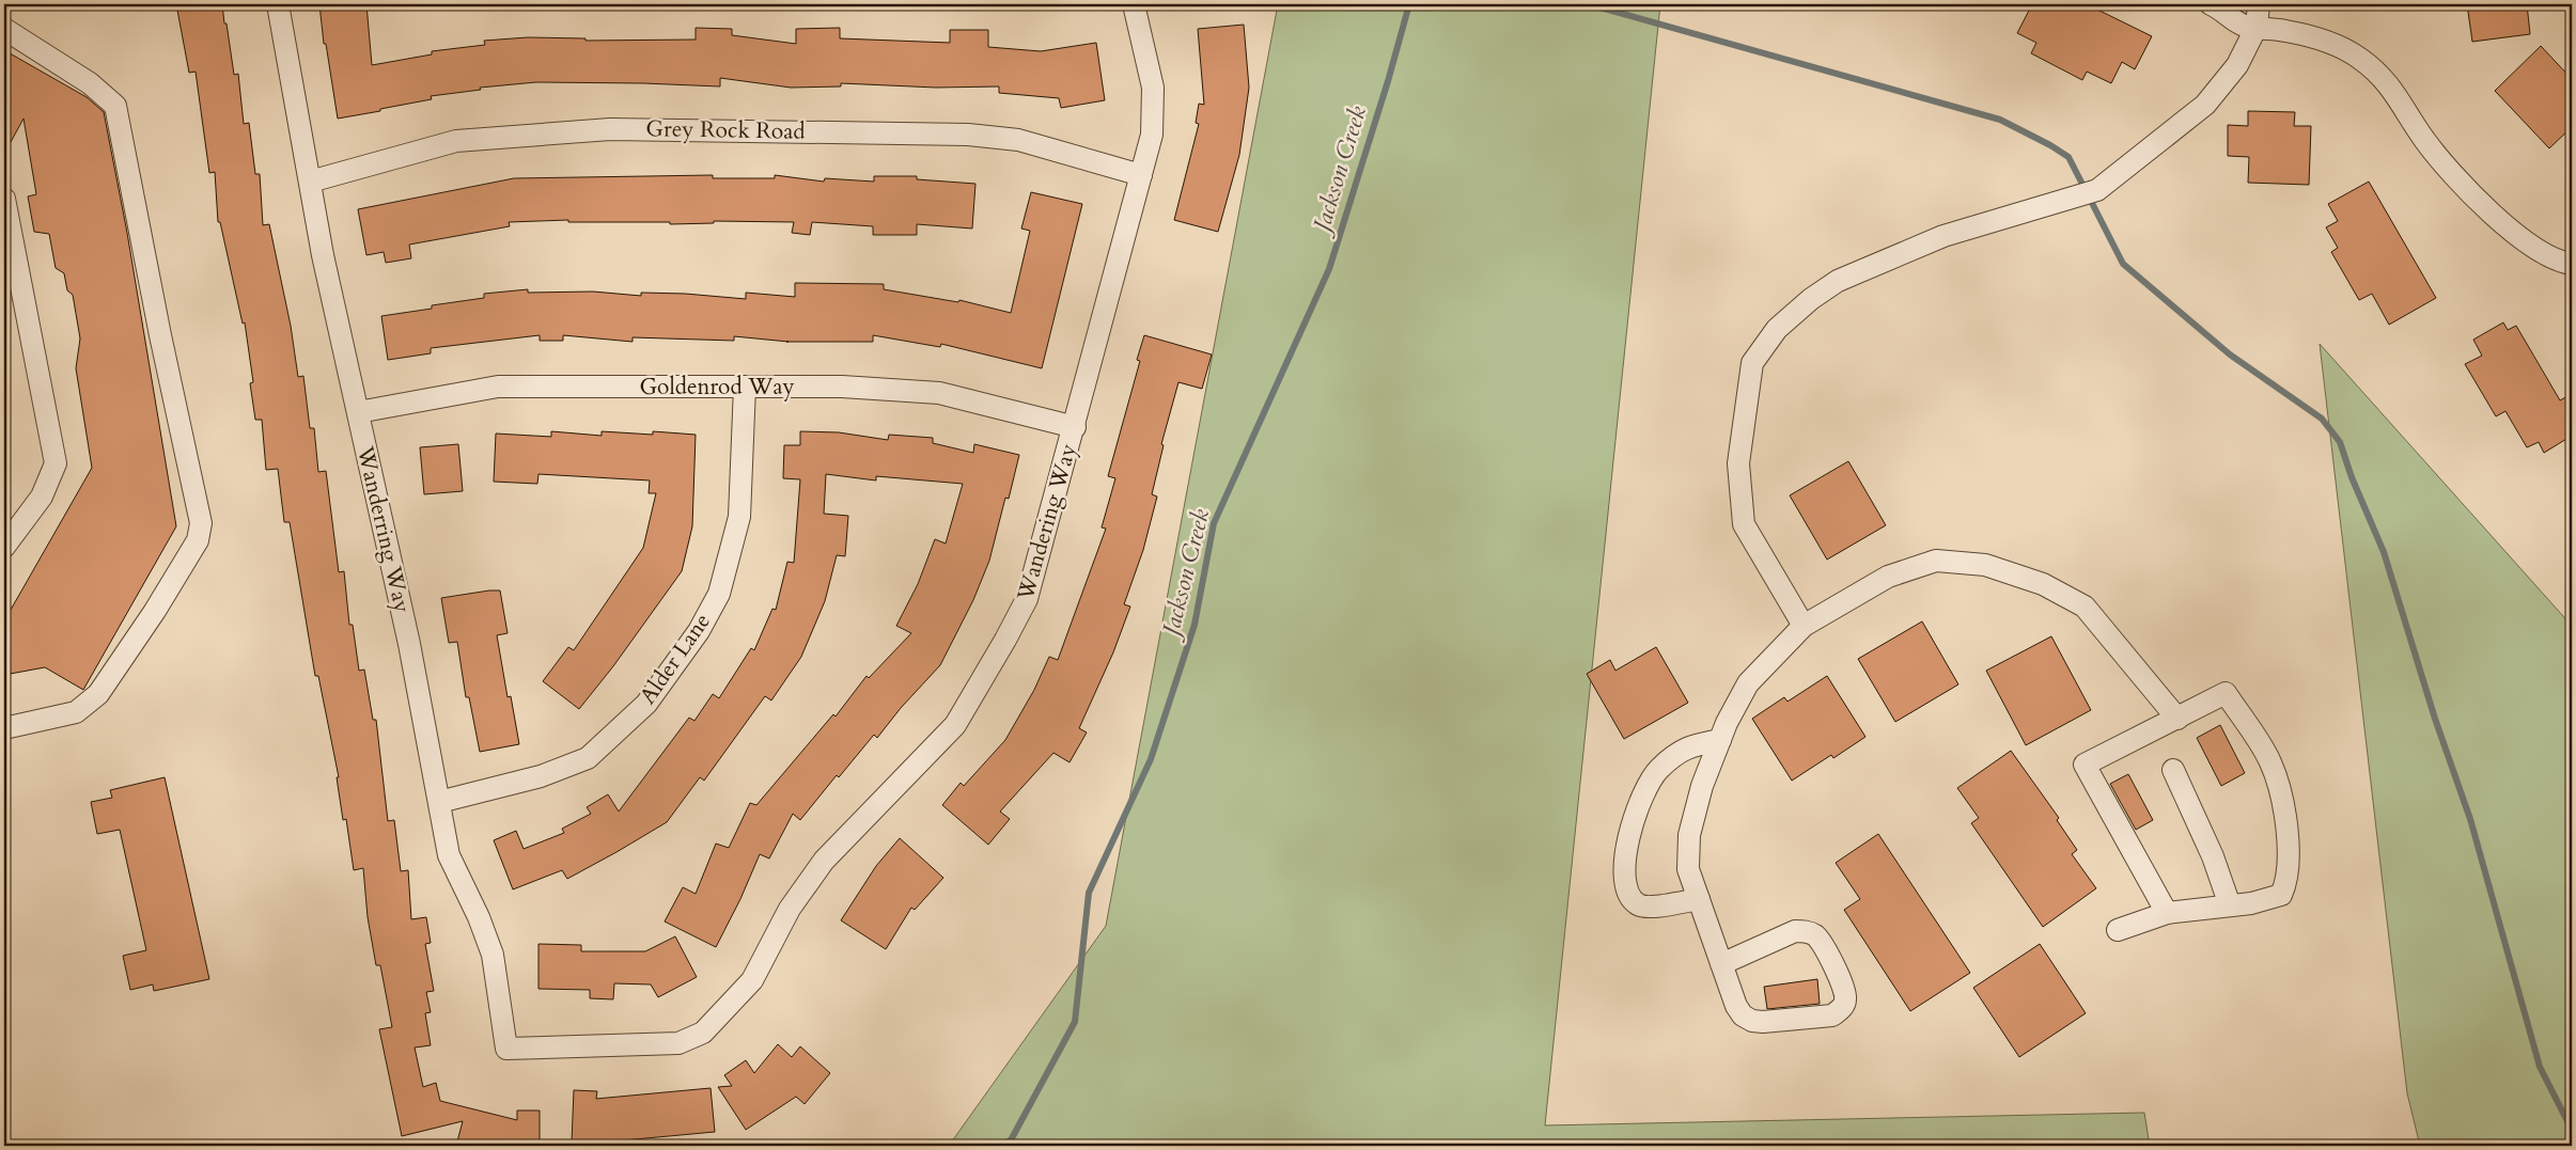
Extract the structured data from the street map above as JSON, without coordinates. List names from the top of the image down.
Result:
{
  "streets": {
    "street": [
      "Grey Rock Road",
      "Goldenrod Way",
      "Wandering Way",
      "Wanderring Way",
      "Alder Lane"
    ]
  },
  "crossings": [
    ["Grey Rock Road", "Wandering Way"],
    ["Grey Rock Road", "Wanderring Way"],
    ["Goldenrod Way", "Wandering Way"],
    ["Goldenrod Way", "Wanderring Way"],
    ["Goldenrod Way", "Alder Lane"],
    ["Wandering Way", "Wanderring Way"],
    ["Wanderring Way", "Alder Lane"]
  ],
  "water": ["Jackson Creek"]
}
